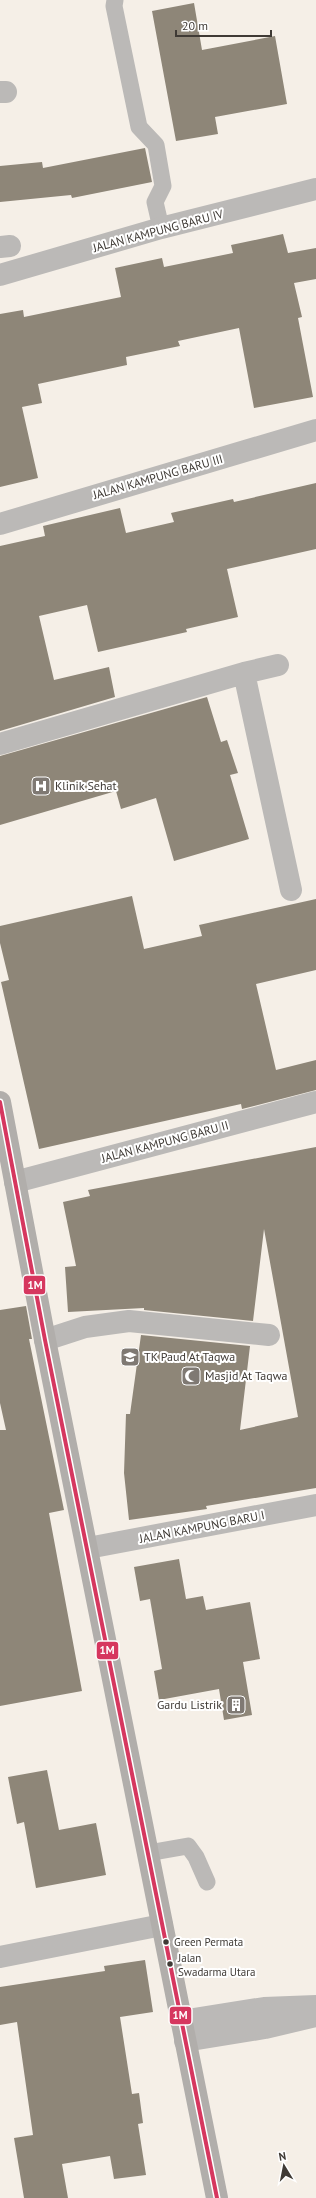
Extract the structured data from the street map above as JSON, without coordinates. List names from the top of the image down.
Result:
{
  "streets": {
    "street": [
      "JALAN KAMPUNG BARU IV",
      "JALAN KAMPUNG BARU III",
      "JALAN KAMPUNG BARU II",
      "JALAN KAMPUNG BARU I"
    ]
  },
  "places": {
    "hospital": ["Klinik Sehat"],
    "school or university": ["TK Paud At Taqwa"],
    "mosque": ["Masjid At Taqwa"],
    "building": ["Gardu Listrik"],
    "other": ["Green Permata", "Jalan Swadarma Utara"]
  },
  "lines": ["transit line 1M"],
  "scale_bar": "20 m",
  "north": "top"
}
